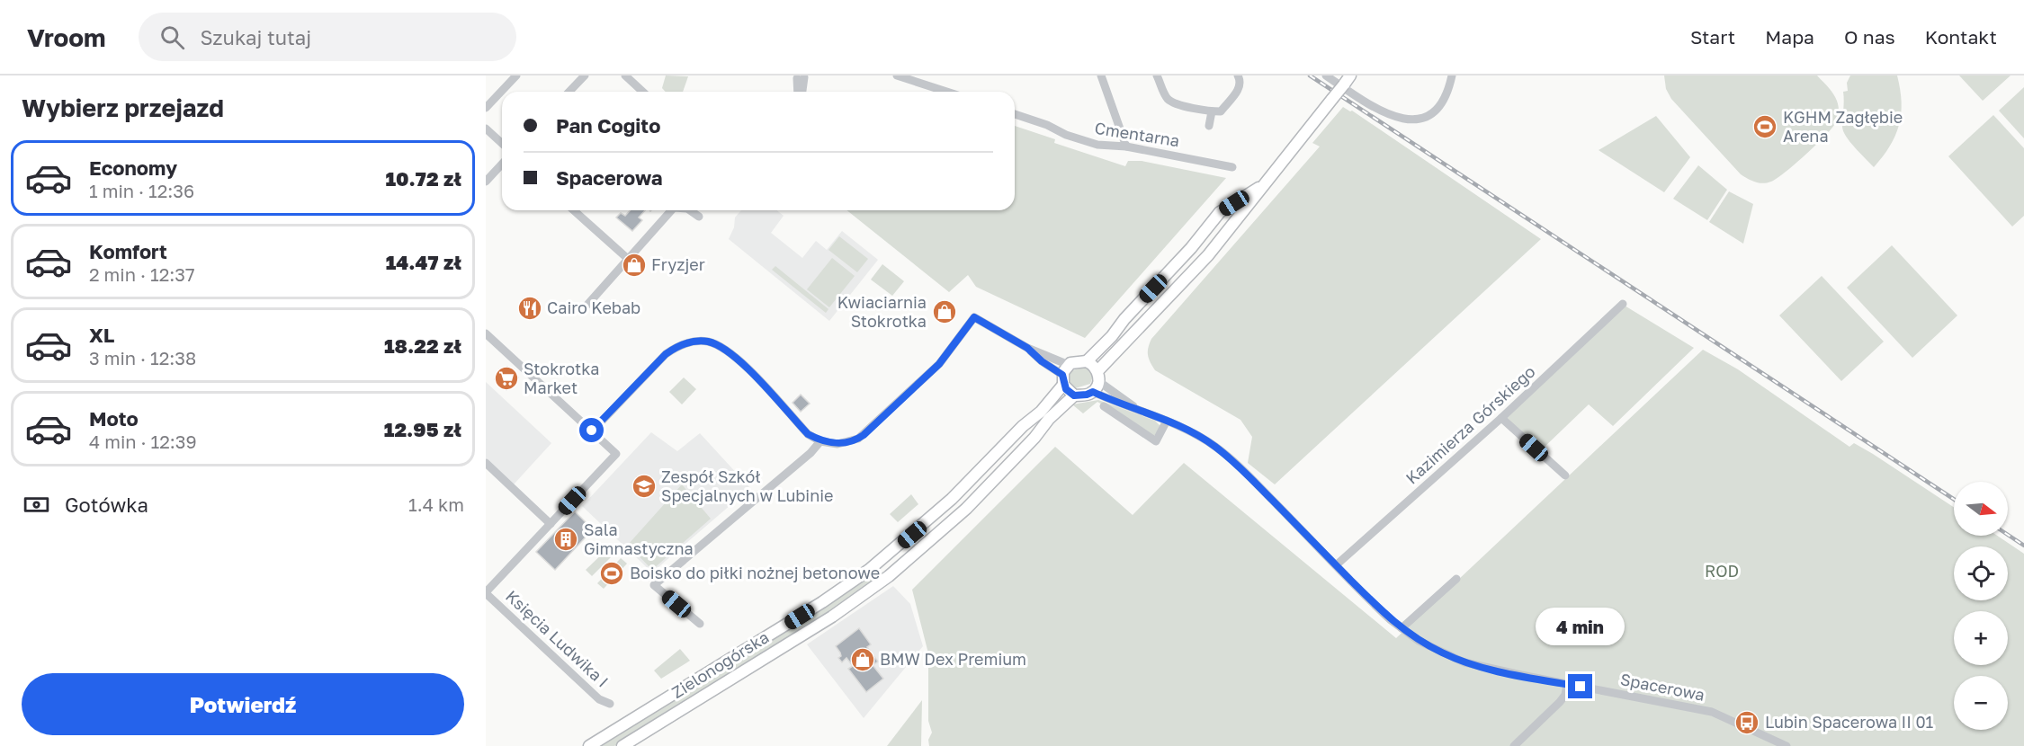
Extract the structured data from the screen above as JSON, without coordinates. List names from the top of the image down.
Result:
{
  "streets": {
    "main road": ["Zielonogórska"],
    "street": [
      "Cmentarna",
      "Kazimierza Górskiego",
      "Księcia Ludwika I",
      "Spacerowa"
    ]
  },
  "crossings": [
    ["Kazimierza Górskiego", "Spacerowa"],
    ["Zielonogórska", "Spacerowa"]
  ],
  "parks": ["ROD"],
  "places": {
    "sports": ["KGHM Zagłębie Arena", "Boisko do piłki nożnej betonowe"],
    "shop": ["Fryzjer", "Kwiaciarnia Stokrotka", "BMW Dex Premium"],
    "restaurant": ["Cairo Kebab"],
    "supermarket": ["Stokrotka Market"],
    "school or university": ["Zespół Szkół Specjalnych w Lubinie"],
    "building": ["Sala Gimnastyczna"],
    "bus stop": ["Lubin Spacerowa II 01"]
  },
  "north": "right",
  "page": {
    "header": "Vroom",
    "search": "Szukaj tutaj",
    "nav": [
      "Start",
      "Mapa",
      "O nas",
      "Kontakt"
    ],
    "heading": "Wybierz przejazd",
    "banner": ["Pan Cogito", "Spacerowa"],
    "list": [
      {
        "name": "Economy",
        "note": "1 min · 12:36",
        "value": "10.72 zł"
      },
      {
        "name": "Komfort",
        "note": "2 min · 12:37",
        "value": "14.47 zł"
      },
      {
        "name": "XL",
        "note": "3 min · 12:38",
        "value": "18.22 zł"
      },
      {
        "name": "Moto",
        "note": "4 min · 12:39",
        "value": "12.95 zł"
      }
    ],
    "pay": ["Gotówka", "1.4 km"],
    "map_buttons": ["+", "−"],
    "bubble": "4 min",
    "buttons": "Potwierdź"
  }
}
